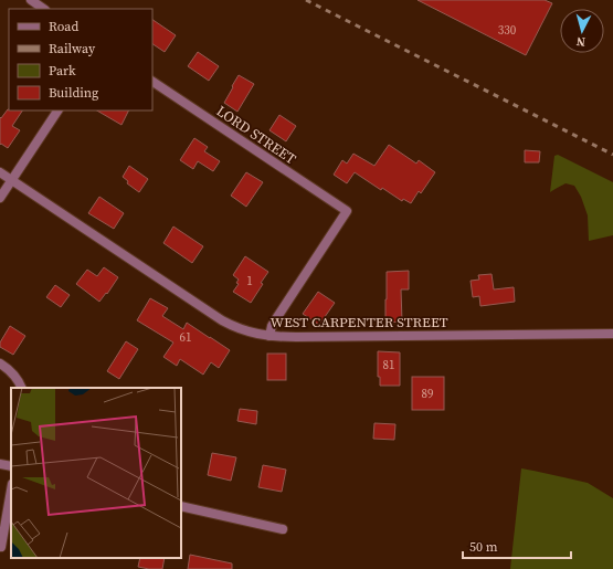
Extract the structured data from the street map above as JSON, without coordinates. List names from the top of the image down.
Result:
{
  "streets": {
    "street": ["LORD STREET", "WEST CARPENTER STREET"]
  },
  "crossings": [
    ["LORD STREET", "WEST CARPENTER STREET"]
  ],
  "house_numbers": [
    "330",
    "1",
    "61",
    "81",
    "89"
  ],
  "legend": [
    "Road",
    "Railway",
    "Park",
    "Building"
  ],
  "scale_bar": "50 m",
  "north": "bottom"
}
